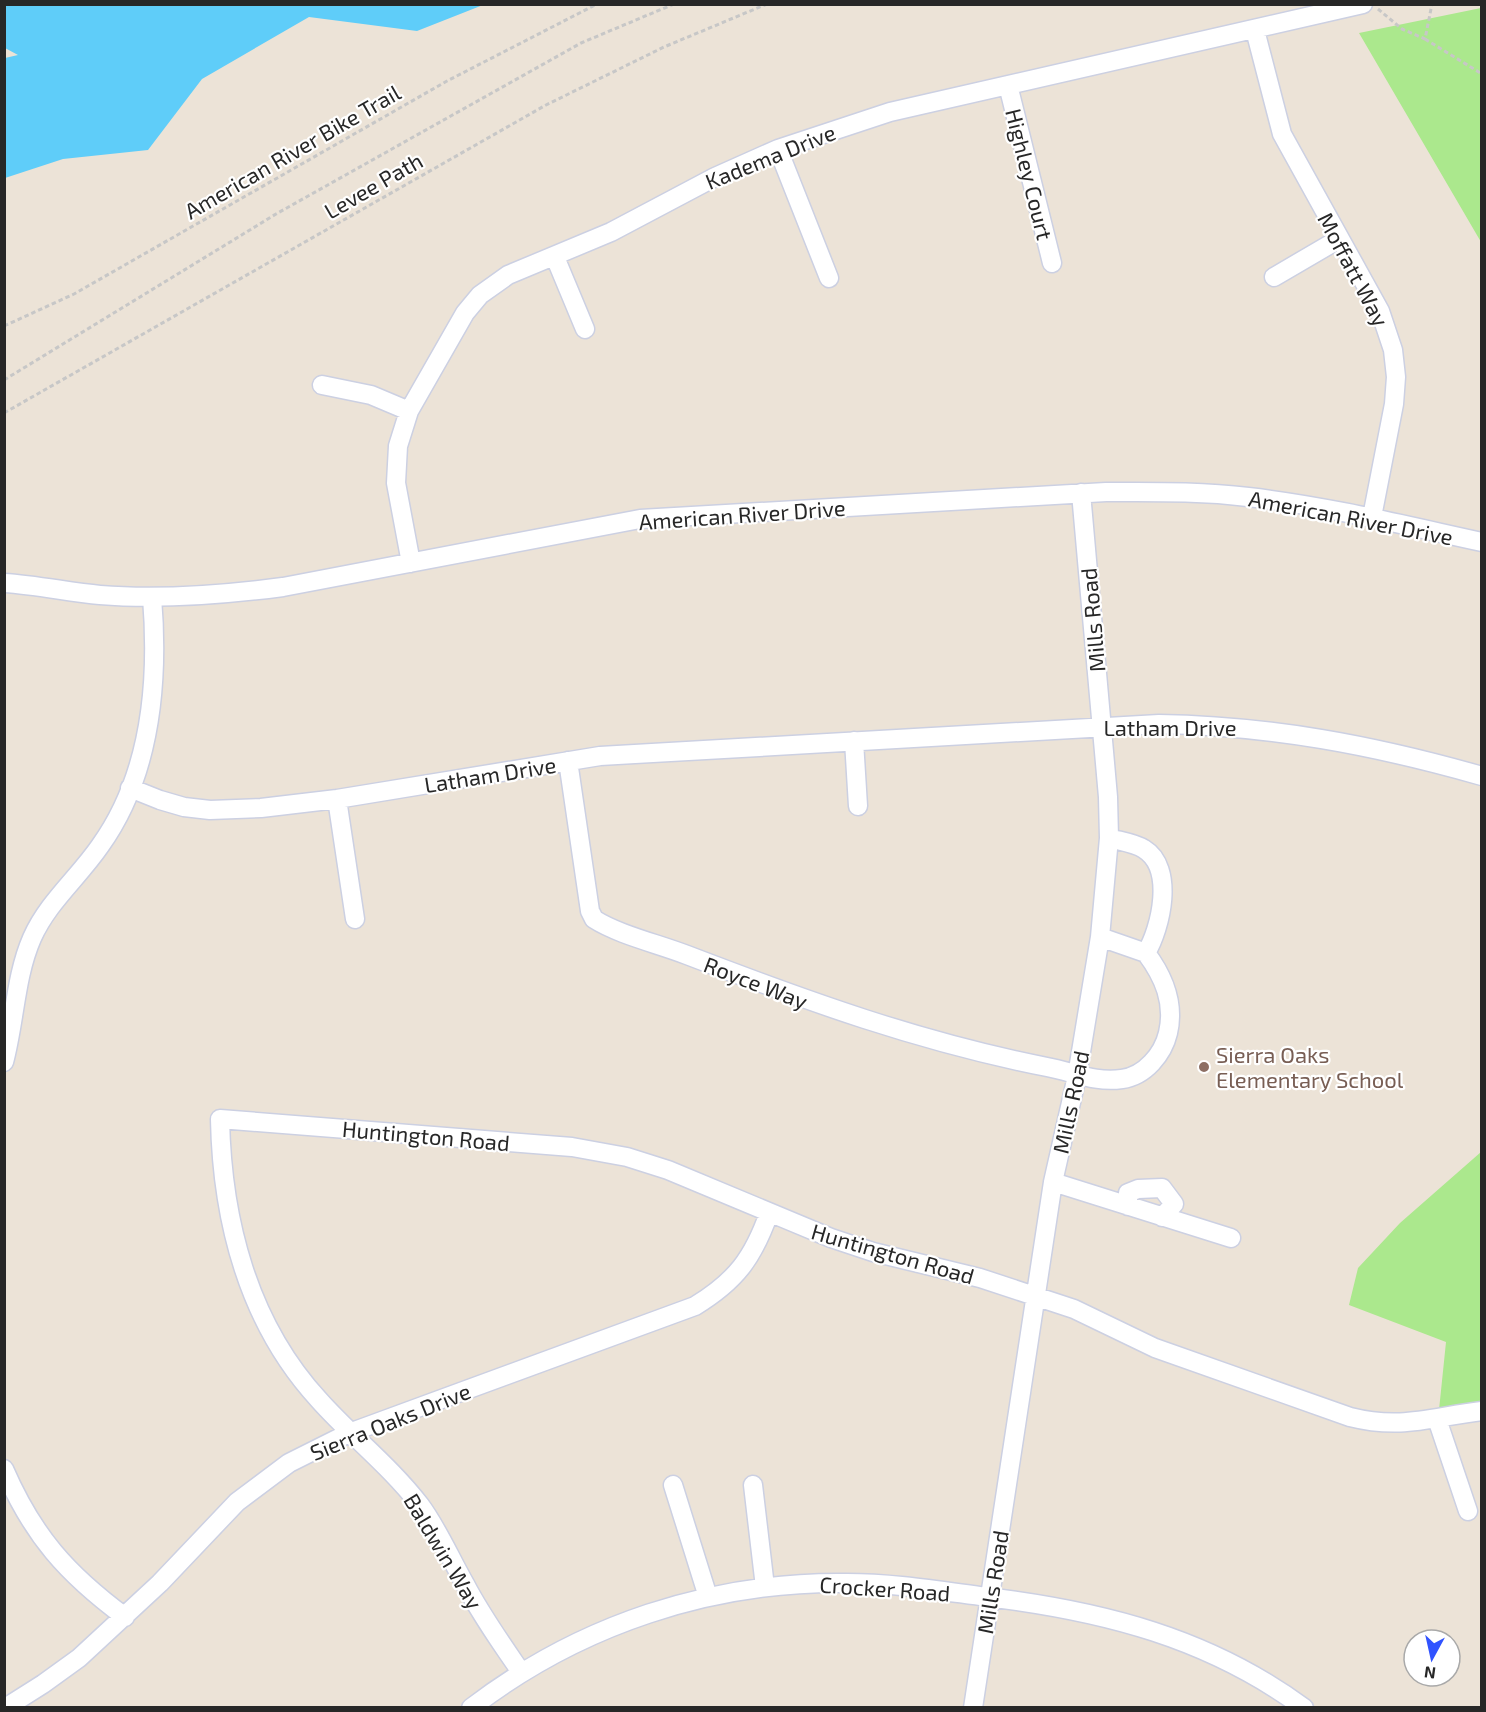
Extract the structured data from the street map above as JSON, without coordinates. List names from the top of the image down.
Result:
{
  "streets": {
    "street": [
      "Kadema Drive",
      "Highley Court",
      "Moffatt Way",
      "American River Drive",
      "Mills Road",
      "Latham Drive",
      "Royce Way",
      "Huntington Road",
      "Sierra Oaks Drive",
      "Baldwin Way",
      "Crocker Road"
    ],
    "path": ["American River Bike Trail", "Levee Path"]
  },
  "crossings": [
    ["Kadema Drive", "Highley Court"],
    ["Kadema Drive", "Moffatt Way"],
    ["Kadema Drive", "American River Drive"],
    ["Moffatt Way", "American River Drive"],
    ["American River Drive", "Mills Road"],
    ["Mills Road", "Latham Drive"],
    ["Mills Road", "Royce Way"],
    ["Mills Road", "Huntington Road"],
    ["Mills Road", "Crocker Road"],
    ["Latham Drive", "Royce Way"],
    ["Huntington Road", "Sierra Oaks Drive"],
    ["Huntington Road", "Baldwin Way"],
    ["Sierra Oaks Drive", "Baldwin Way"],
    ["Baldwin Way", "Crocker Road"]
  ],
  "places": ["Sierra Oaks Elementary School"],
  "north": "bottom"
}
